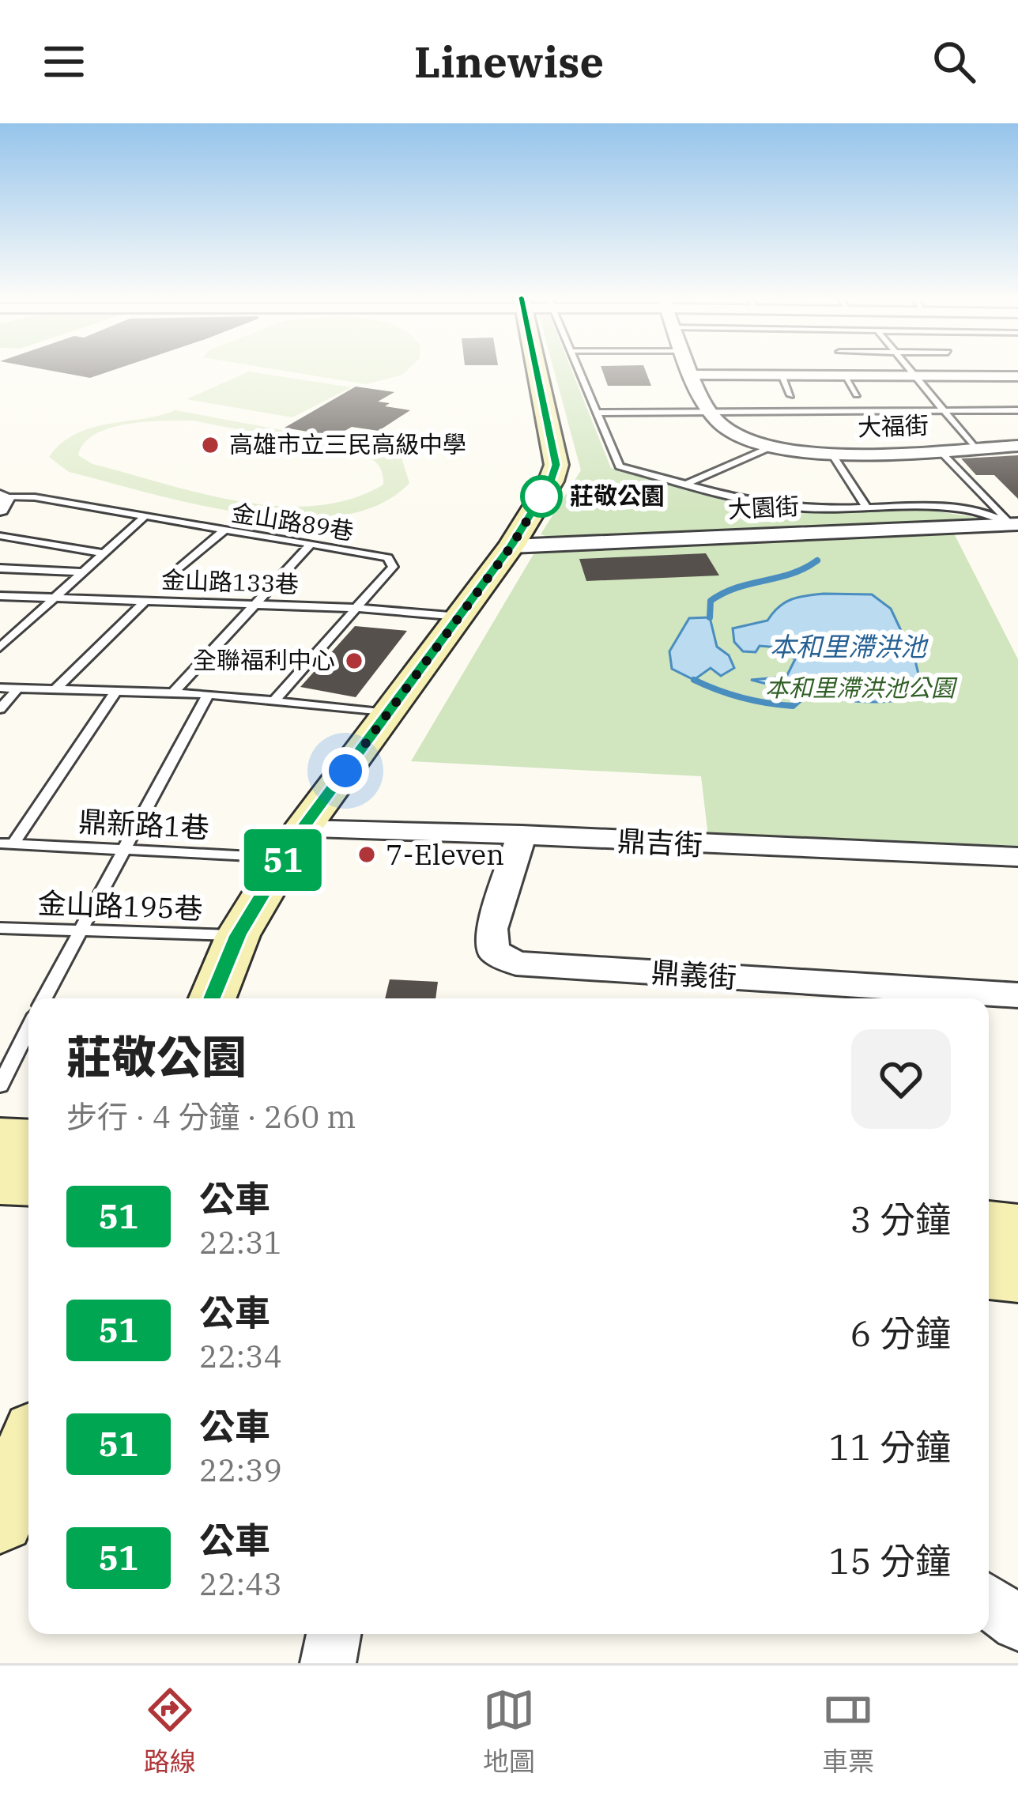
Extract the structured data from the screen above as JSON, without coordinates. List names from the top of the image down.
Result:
{
  "streets": {
    "street": [
      "大福街",
      "大園街",
      "鼎吉街",
      "鼎義街"
    ],
    "lane": [
      "金山路89巷",
      "金山路133巷",
      "鼎新路1巷",
      "金山路195巷"
    ]
  },
  "crossings": [
    ["金山路89巷", "金山路133巷"],
    ["鼎吉街", "鼎義街"]
  ],
  "water": ["本和里滯洪池"],
  "parks": ["本和里滯洪池公園"],
  "places": [
    "高雄市立三民高級中學",
    "莊敬公園",
    "全聯福利中心",
    "7-Eleven"
  ],
  "lines": ["bus line 51"],
  "page": {
    "header": "Linewise",
    "on_map": "51",
    "heading": ["莊敬公園", "步行 · 4 分鐘 · 260 m"],
    "list": [
      {
        "mark": "51",
        "name": "公車",
        "note": "22:31",
        "value": "3 分鐘"
      },
      {
        "mark": "51",
        "name": "公車",
        "note": "22:34",
        "value": "6 分鐘"
      },
      {
        "mark": "51",
        "name": "公車",
        "note": "22:39",
        "value": "11 分鐘"
      },
      {
        "mark": "51",
        "name": "公車",
        "note": "22:43",
        "value": "15 分鐘"
      }
    ],
    "tabs": ["路線", "地圖", "車票"]
  }
}
